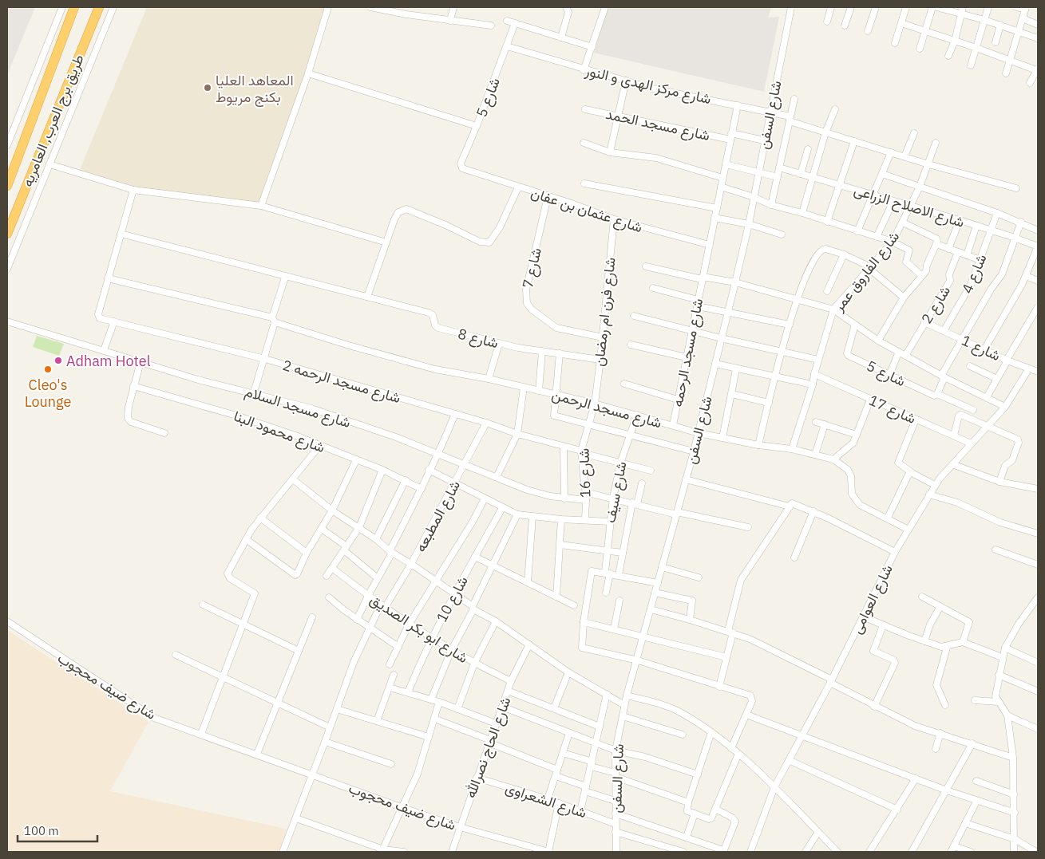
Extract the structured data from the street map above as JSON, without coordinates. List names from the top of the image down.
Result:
{
  "streets": {
    "highway": ["طريق برج العرب, العامريه"],
    "street": [
      "شارع مركز الهدى و النور",
      "شارع 5",
      "شارع السفن",
      "شارع مسجد الحمد",
      "شارع الاصلاح الزراعى",
      "شارع عثمان بن عفان",
      "شارع 7",
      "شارع الفاروق عمر",
      "شارع 4",
      "شارع 2",
      "شارع فرن ام رمضان",
      "شارع 8",
      "شارع 1",
      "شارع مسجد الرحمه",
      "شارع مسجد الرحمه 2",
      "شارع مسجد السلام",
      "شارع مسجد الرحمن",
      "شارع 17",
      "شارع محمود البنا",
      "شارع 16",
      "شارع سيف",
      "شارع المطبعه",
      "شارع 10",
      "شارع العوامى",
      "شارع ابو بكر الصديق",
      "شارع ضيف محجوب",
      "شارع الحاج نصرالله",
      "شارع الشعراوى"
    ]
  },
  "crossings": [
    ["شارع مركز الهدى و النور", "شارع 5"],
    ["شارع مركز الهدى و النور", "شارع السفن"],
    ["شارع مركز الهدى و النور", "شارع الفاروق عمر"],
    ["شارع مركز الهدى و النور", "شارع مسجد الرحمه"],
    ["شارع 5", "شارع عثمان بن عفان"],
    ["شارع السفن", "شارع مسجد الحمد"],
    ["شارع السفن", "شارع مسجد الرحمن"],
    ["شارع السفن", "شارع الشعراوى"],
    ["شارع مسجد الحمد", "شارع مسجد الرحمه"],
    ["شارع الاصلاح الزراعى", "شارع الفاروق عمر"],
    ["شارع الاصلاح الزراعى", "شارع 4"],
    ["شارع عثمان بن عفان", "شارع 7"],
    ["شارع عثمان بن عفان", "شارع فرن ام رمضان"],
    ["شارع عثمان بن عفان", "شارع مسجد الرحمه"],
    ["شارع 7", "شارع فرن ام رمضان"],
    ["شارع الفاروق عمر", "شارع مسجد الرحمن"],
    ["شارع الفاروق عمر", "شارع 17"],
    ["شارع 4", "شارع 1"],
    ["شارع 2", "شارع 1"],
    ["شارع فرن ام رمضان", "شارع 8"],
    ["شارع فرن ام رمضان", "شارع مسجد الرحمن"],
    ["شارع فرن ام رمضان", "شارع 16"],
    ["شارع 1", "شارع العوامى"],
    ["شارع مسجد الرحمه", "شارع مسجد الرحمن"],
    ["شارع مسجد الرحمه 2", "شارع مسجد الرحمن"],
    ["شارع مسجد الرحمه 2", "شارع 16"],
    ["شارع مسجد الرحمه 2", "شارع المطبعه"],
    ["شارع مسجد السلام", "شارع 16"],
    ["شارع مسجد السلام", "شارع المطبعه"],
    ["شارع مسجد الرحمن", "شارع 16"],
    ["شارع مسجد الرحمن", "شارع سيف"],
    ["شارع مسجد الرحمن", "شارع العوامى"],
    ["شارع 17", "شارع العوامى"],
    ["شارع المطبعه", "شارع ابو بكر الصديق"],
    ["شارع المطبعه", "شارع ضيف محجوب"],
    ["شارع 10", "شارع ابو بكر الصديق"],
    ["شارع ابو بكر الصديق", "شارع الحاج نصرالله"],
    ["شارع ضيف محجوب", "شارع الحاج نصرالله"],
    ["شارع الحاج نصرالله", "شارع الشعراوى"]
  ],
  "places": ["المعاهد العليا بكنج مريوط", "Adham Hotel", "Cleo's Lounge"],
  "scale_bar": "100 m"
}
